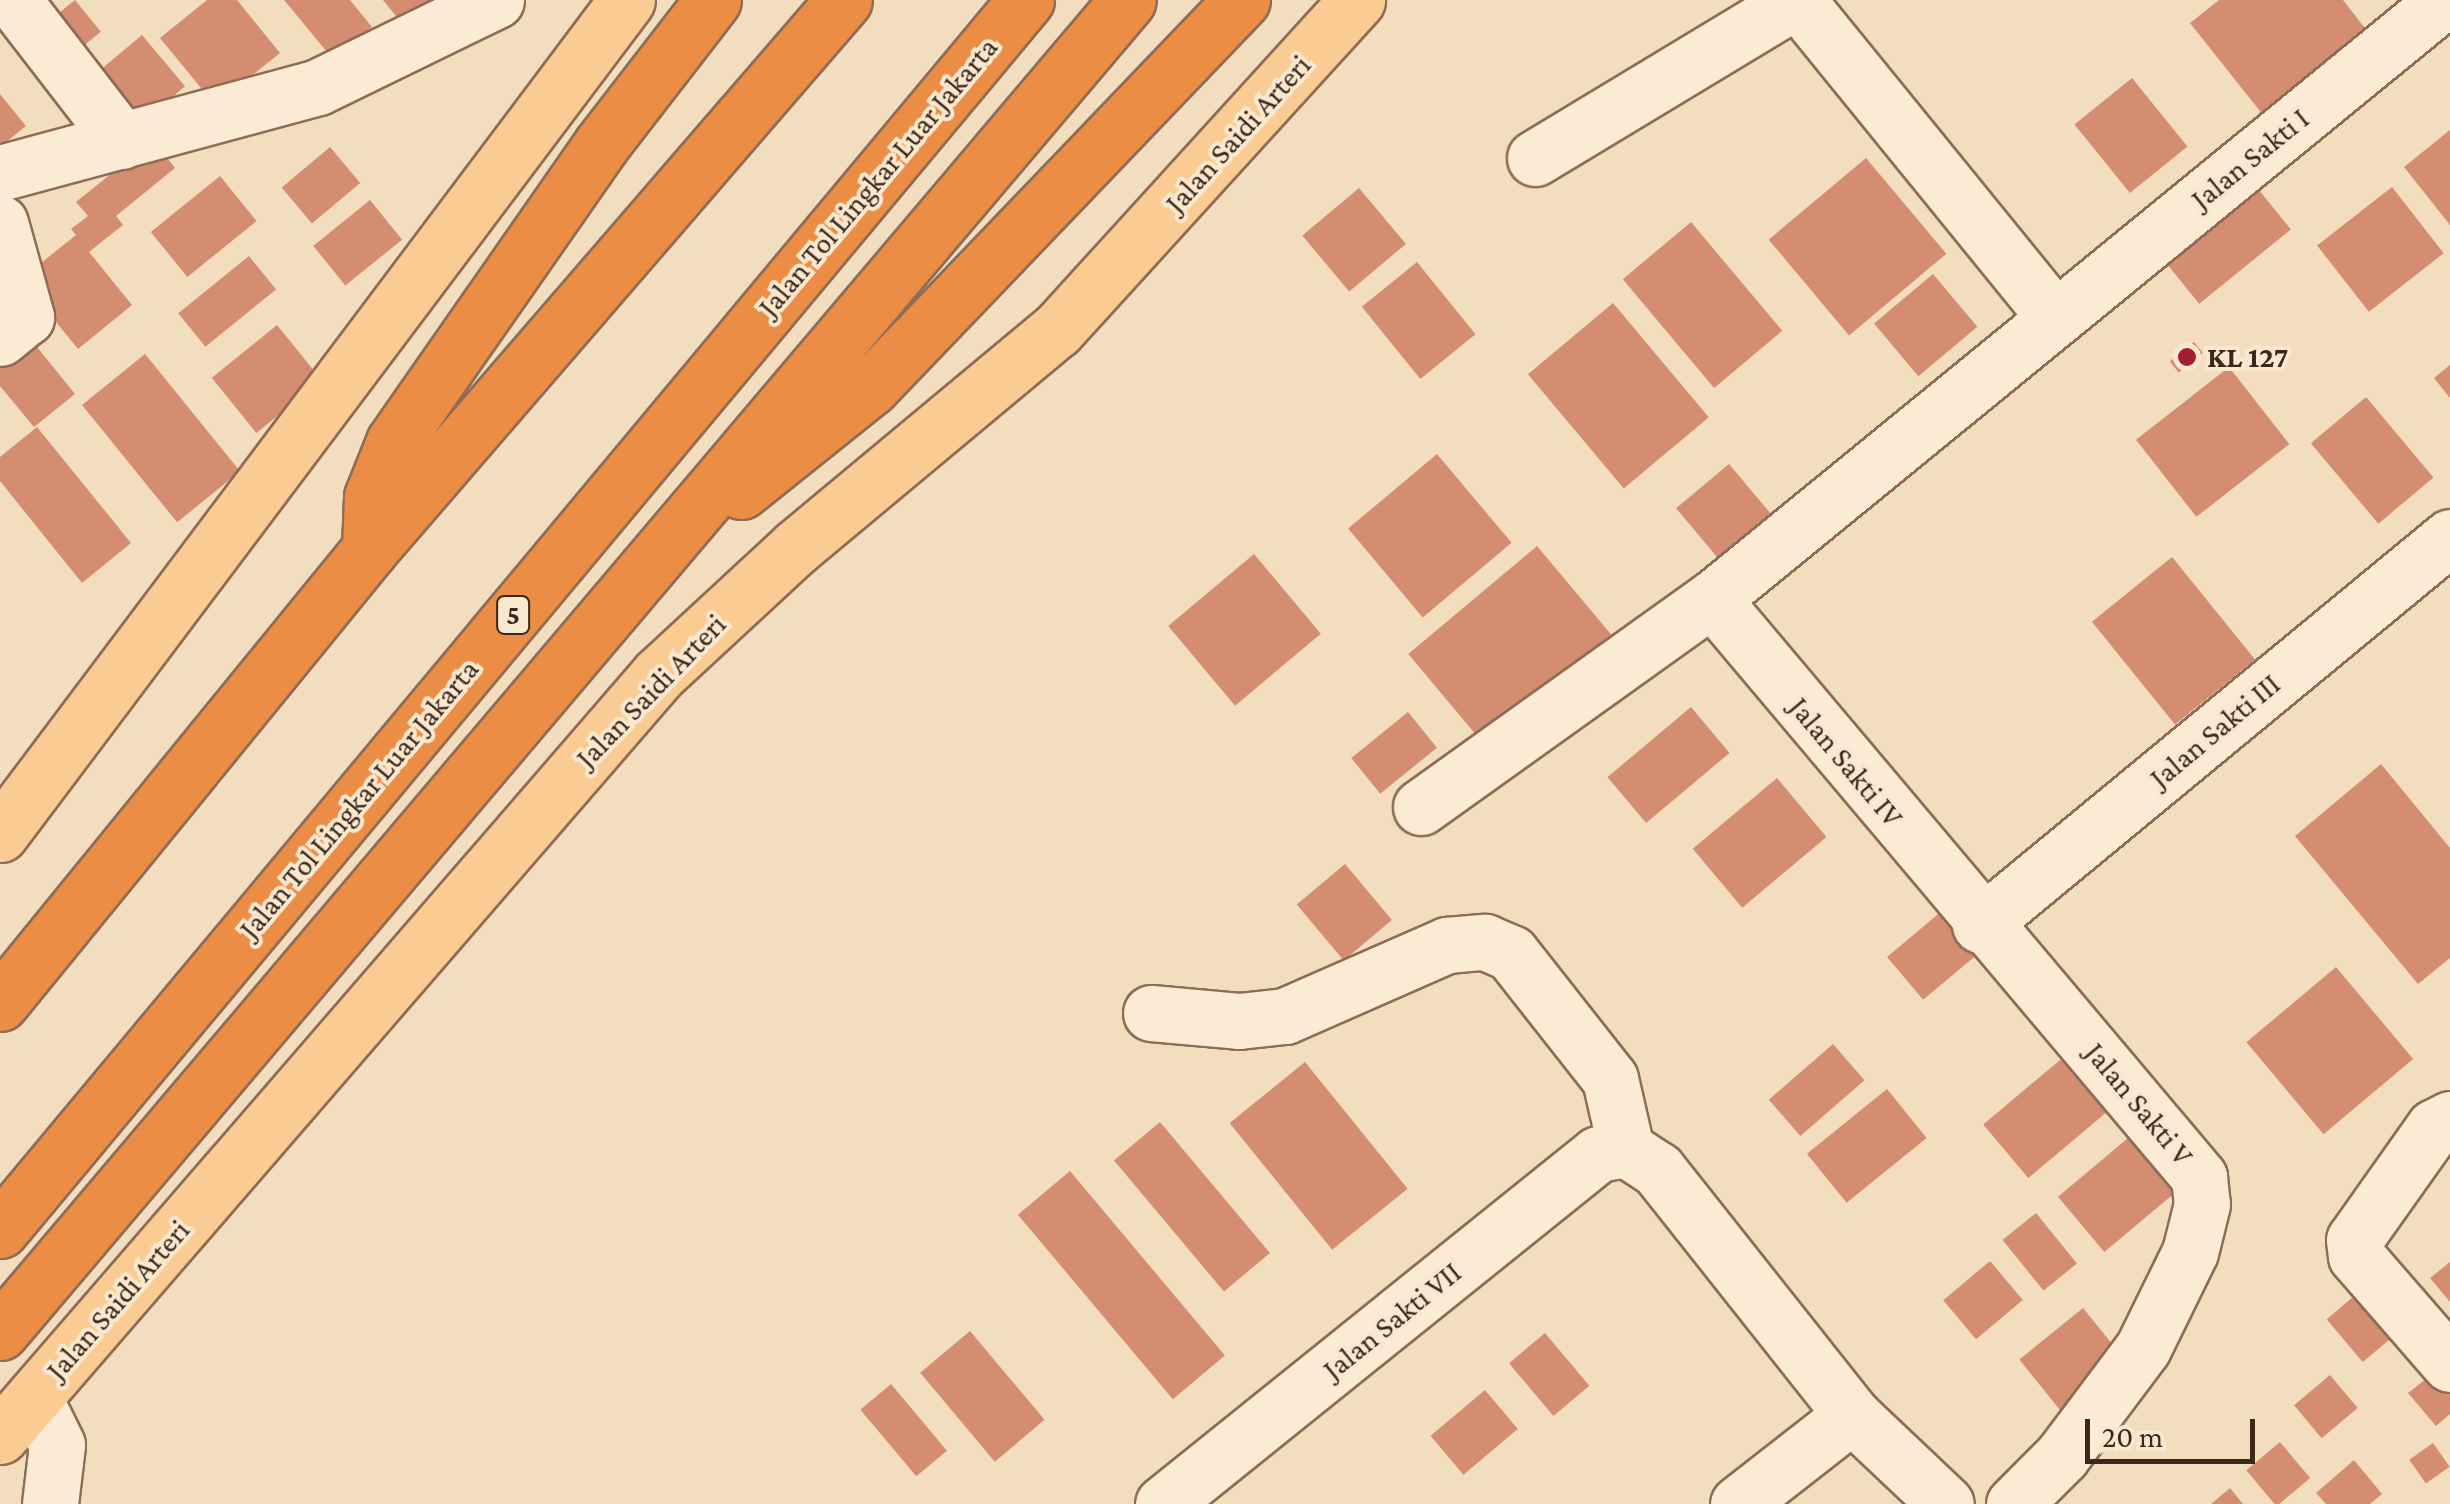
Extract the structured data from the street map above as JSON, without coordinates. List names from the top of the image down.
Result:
{
  "streets": {
    "highway": ["Jalan Tol Lingkar Luar Jakarta", "5"],
    "main road": ["Jalan Saidi Arteri"],
    "street": [
      "Jalan Sakti I",
      "Jalan Sakti III",
      "Jalan Sakti IV",
      "Jalan Sakti V",
      "Jalan Sakti VII"
    ]
  },
  "crossings": [
    ["Jalan Sakti I", "Jalan Sakti IV"],
    ["Jalan Sakti III", "Jalan Sakti IV"],
    ["Jalan Sakti III", "Jalan Sakti V"],
    ["Jalan Sakti IV", "Jalan Sakti V"]
  ],
  "places": ["KL 127"],
  "scale_bar": "20 m"
}
